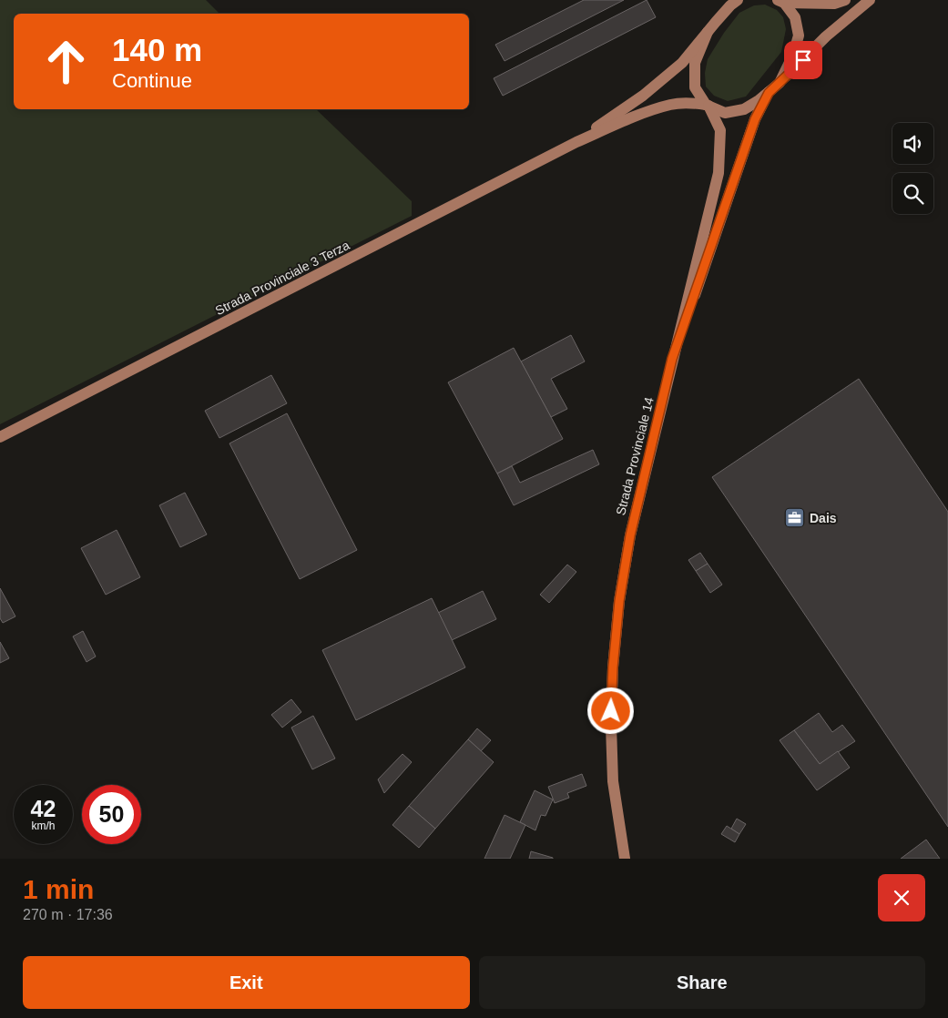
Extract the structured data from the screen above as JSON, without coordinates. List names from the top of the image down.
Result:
{
  "streets": {
    "main road": ["Strada Provinciale 3 Terza", "Strada Provinciale 14"]
  },
  "places": {
    "office": ["Dais"]
  },
  "page": {
    "turn": ["140 m", "Continue"],
    "speed": "42 km/h",
    "limit": "50",
    "heading": ["1 min", "270 m · 17:36"],
    "buttons": ["Exit", "Share"]
  }
}
